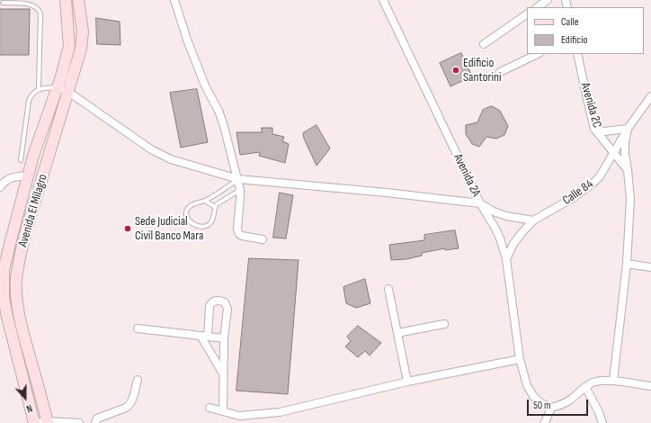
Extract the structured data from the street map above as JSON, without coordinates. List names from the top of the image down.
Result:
{
  "streets": {
    "main road": ["Avenida El Milagro"],
    "street": ["Avenida 2C", "Avenida 2A", "Calle 84"]
  },
  "crossings": [
    ["Avenida 2C", "Calle 84"],
    ["Avenida 2A", "Calle 84"]
  ],
  "places": ["Edificio Santorini", "Sede Judicial Civil Banco Mara"],
  "legend": ["Calle", "Edificio"],
  "scale_bar": "50 m",
  "north": "bottom"
}
